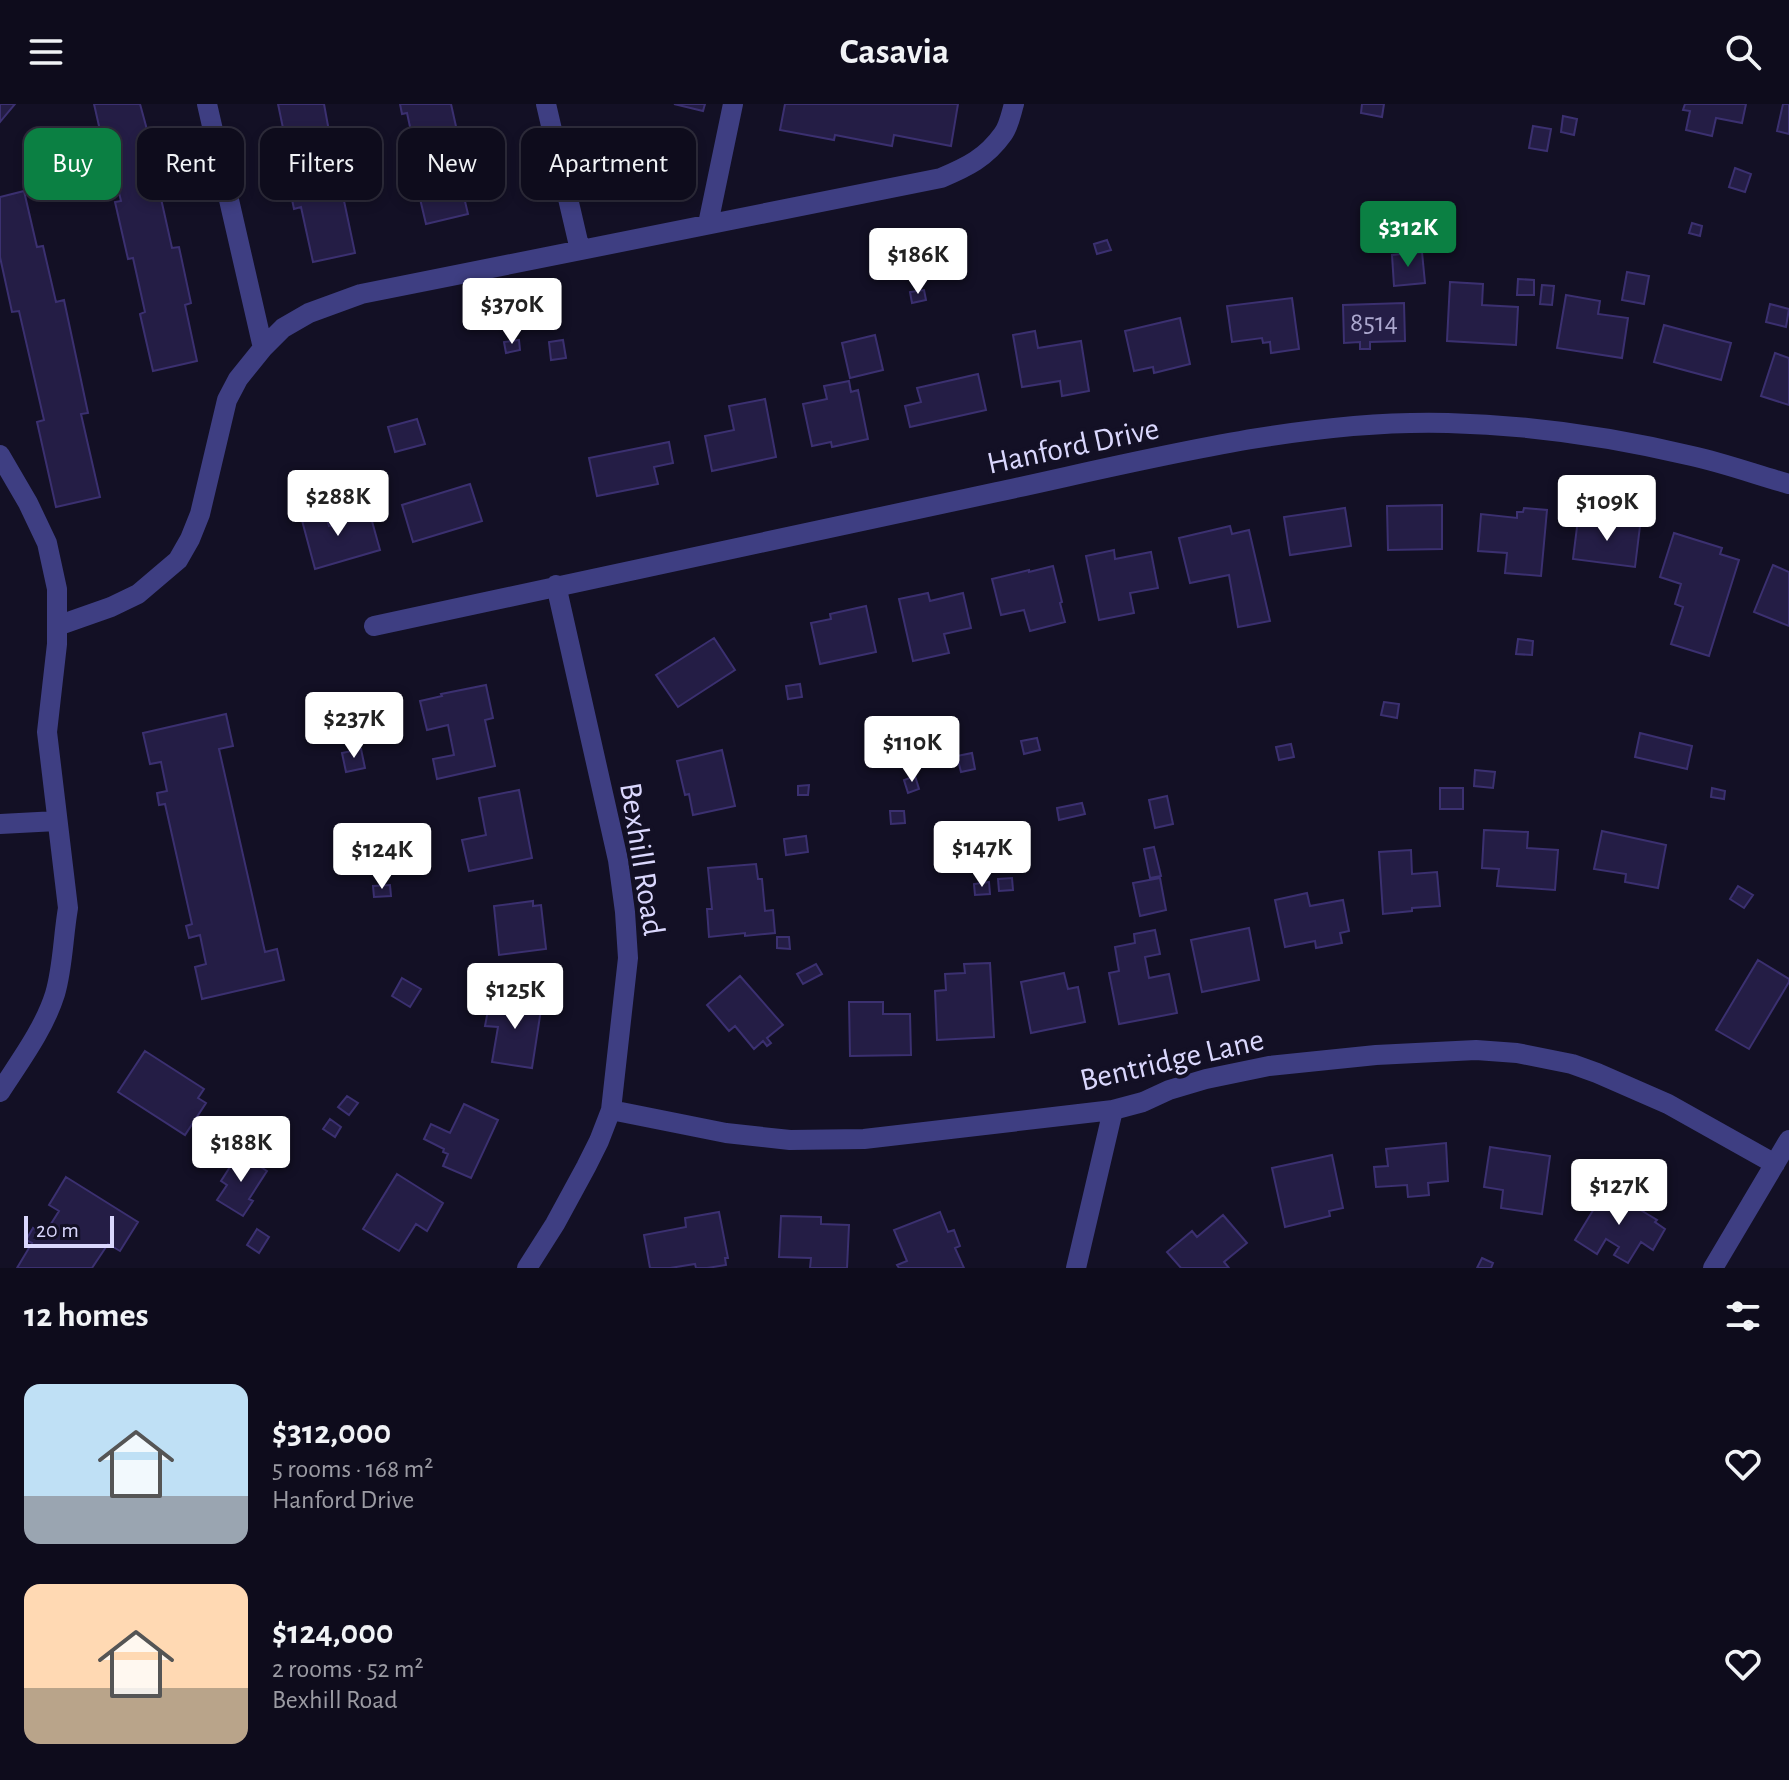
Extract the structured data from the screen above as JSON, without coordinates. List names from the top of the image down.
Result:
{
  "streets": {
    "street": ["Hanford Drive", "Bexhill Road", "Bentridge Lane"]
  },
  "crossings": [
    ["Hanford Drive", "Bexhill Road"],
    ["Bexhill Road", "Bentridge Lane"]
  ],
  "house_numbers": ["8514"],
  "scale_bar": "20 m",
  "page": {
    "header": "Casavia",
    "chip": [
      "Buy",
      "Rent",
      "Filters",
      "New",
      "Apartment"
    ],
    "price": [
      "$312K",
      "$186K",
      "$370K",
      "$288K",
      "$109K",
      "$237K",
      "$110K",
      "$147K",
      "$124K",
      "$125K",
      "$188K",
      "$127K"
    ],
    "scale": "20 m",
    "heading": "12 homes",
    "list": [
      {
        "name": "$312,000",
        "note": "5 rooms · 168 m² · Hanford Drive"
      },
      {
        "name": "$124,000",
        "note": "2 rooms · 52 m² · Bexhill Road"
      }
    ]
  }
}
